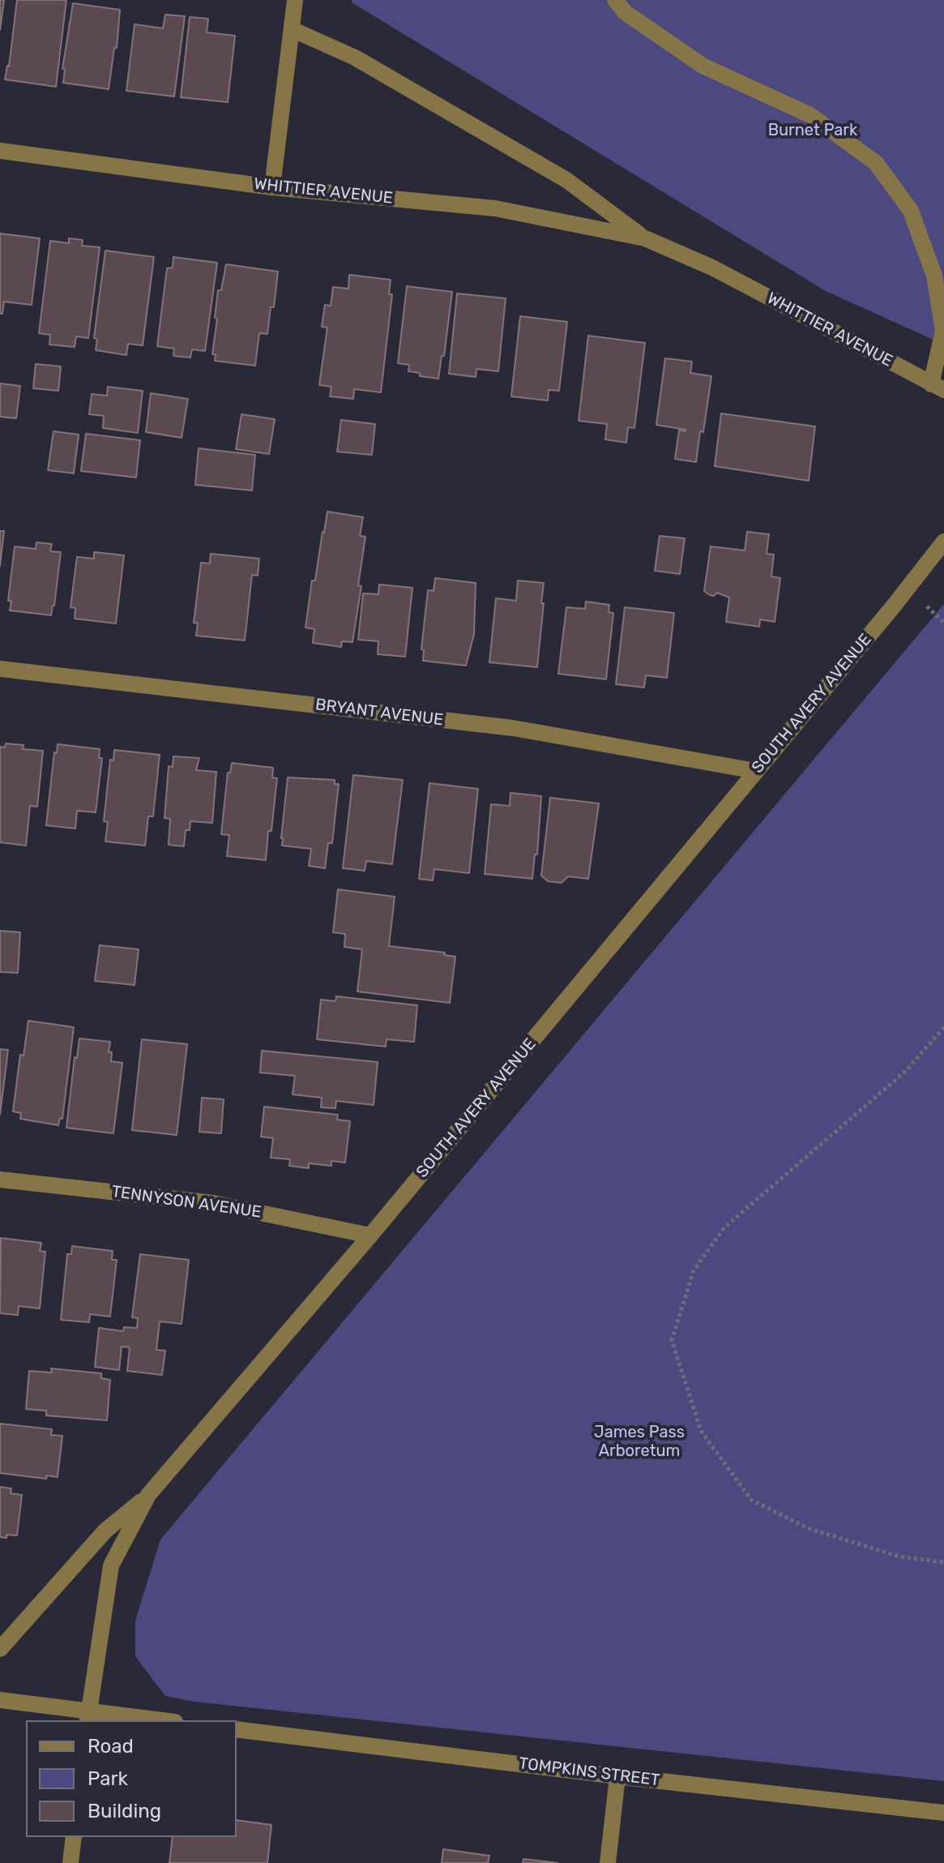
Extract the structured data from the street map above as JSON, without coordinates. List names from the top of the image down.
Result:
{
  "streets": {
    "street": [
      "WHITTIER AVENUE",
      "SOUTH AVERY AVENUE",
      "BRYANT AVENUE",
      "TENNYSON AVENUE",
      "TOMPKINS STREET"
    ]
  },
  "crossings": [
    ["SOUTH AVERY AVENUE", "BRYANT AVENUE"],
    ["SOUTH AVERY AVENUE", "TENNYSON AVENUE"]
  ],
  "parks": ["Burnet Park", "James Pass Arboretum"],
  "legend": ["Road", "Park", "Building"]
}
